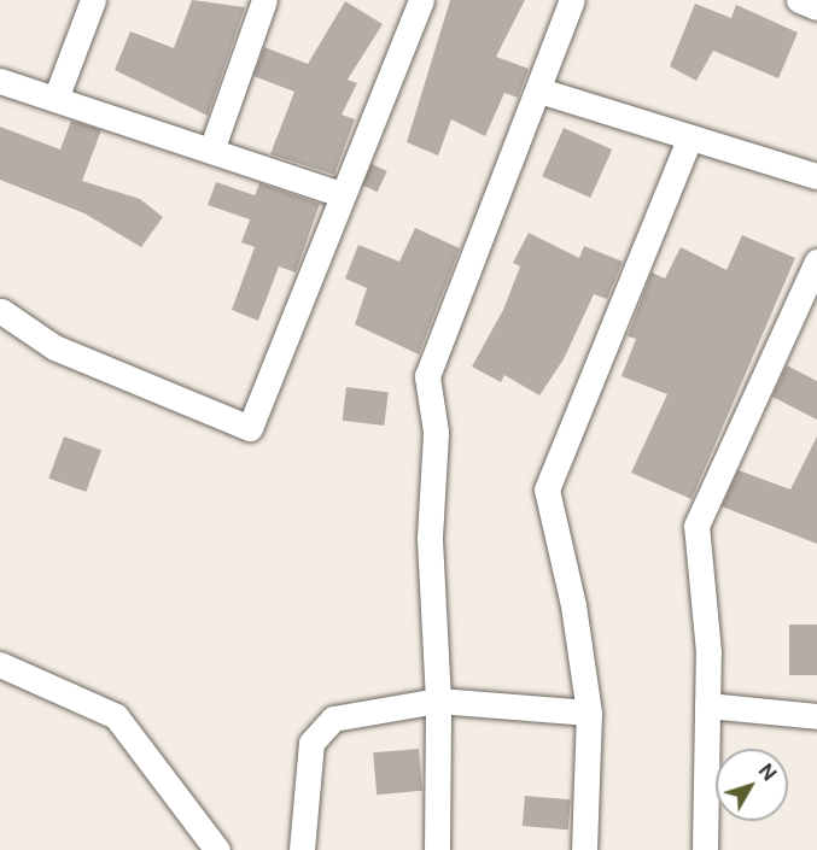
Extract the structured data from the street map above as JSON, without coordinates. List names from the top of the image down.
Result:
{
  "north": "top right"
}
